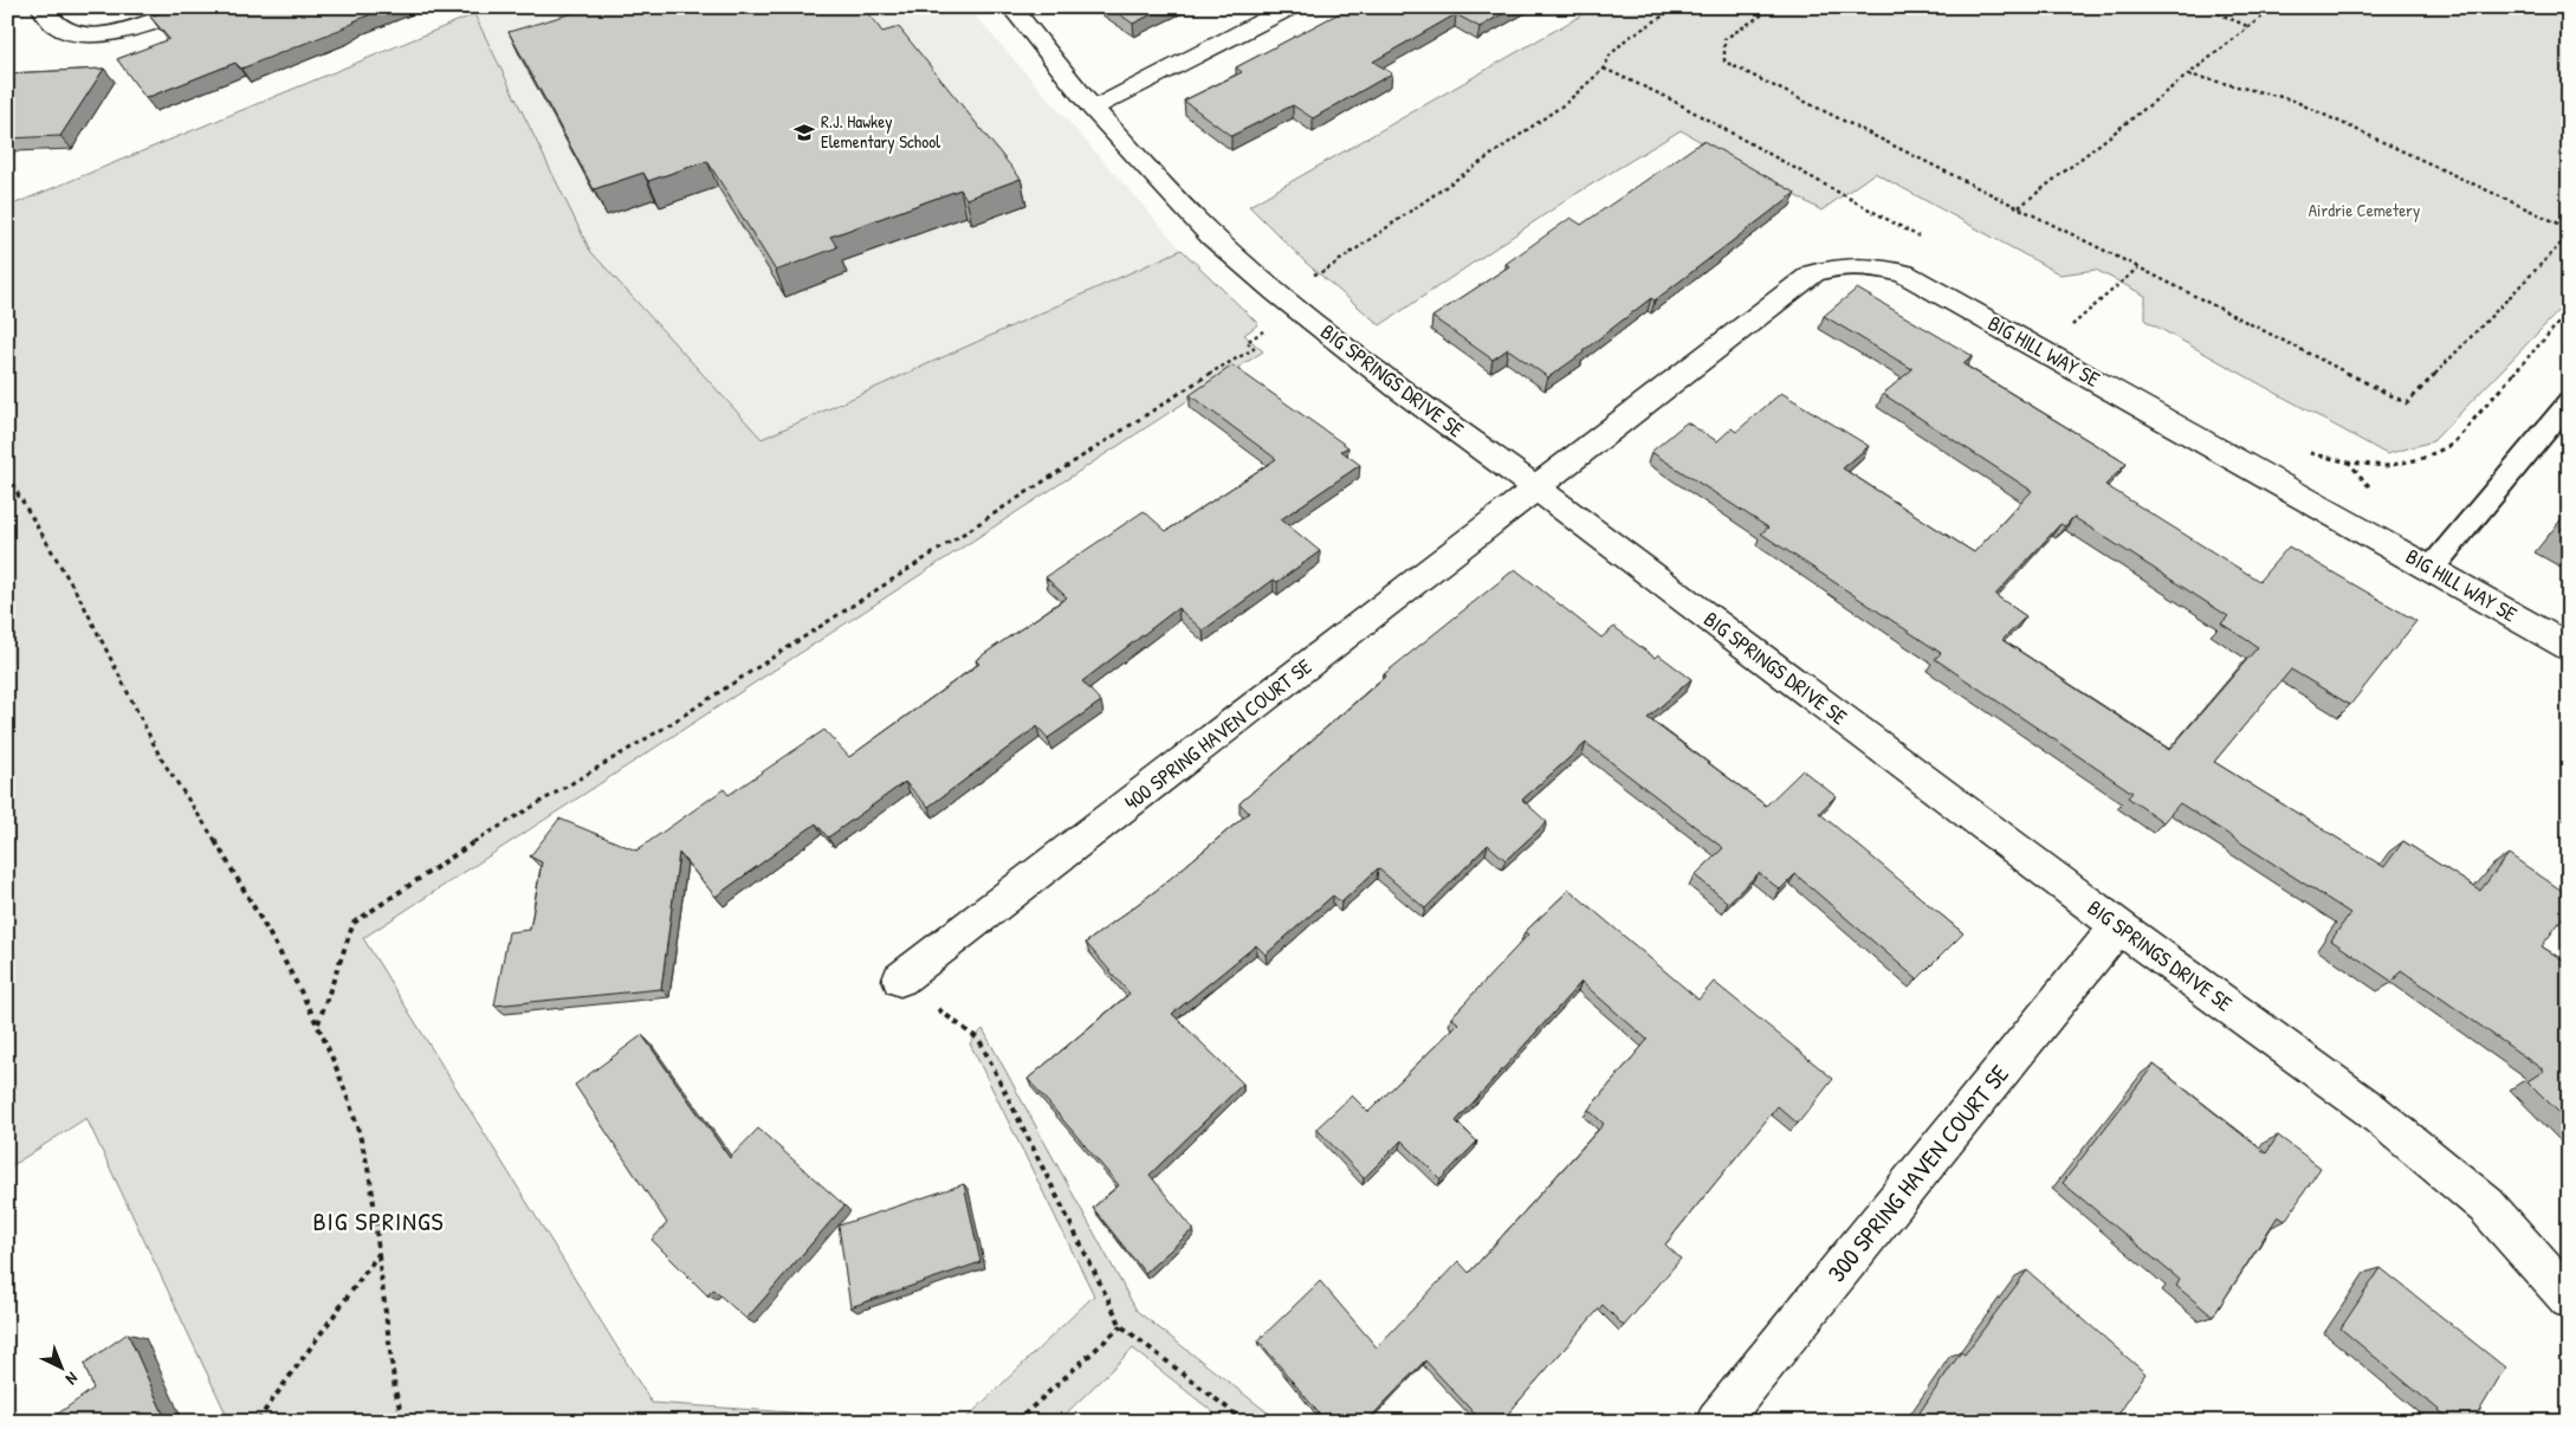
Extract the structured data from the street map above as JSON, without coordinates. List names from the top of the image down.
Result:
{
  "streets": {
    "street": [
      "BIG HILL WAY SE",
      "BIG SPRINGS DRIVE SE",
      "400 SPRING HAVEN COURT SE",
      "300 SPRING HAVEN COURT SE"
    ]
  },
  "crossings": [
    ["BIG HILL WAY SE", "BIG SPRINGS DRIVE SE"],
    ["BIG HILL WAY SE", "400 SPRING HAVEN COURT SE"],
    ["BIG SPRINGS DRIVE SE", "400 SPRING HAVEN COURT SE"],
    ["BIG SPRINGS DRIVE SE", "300 SPRING HAVEN COURT SE"]
  ],
  "districts": ["BIG SPRINGS"],
  "parks": ["Airdrie Cemetery"],
  "places": {
    "school or university": ["R.J. Hawkey Elementary School"]
  },
  "north": "bottom right"
}
